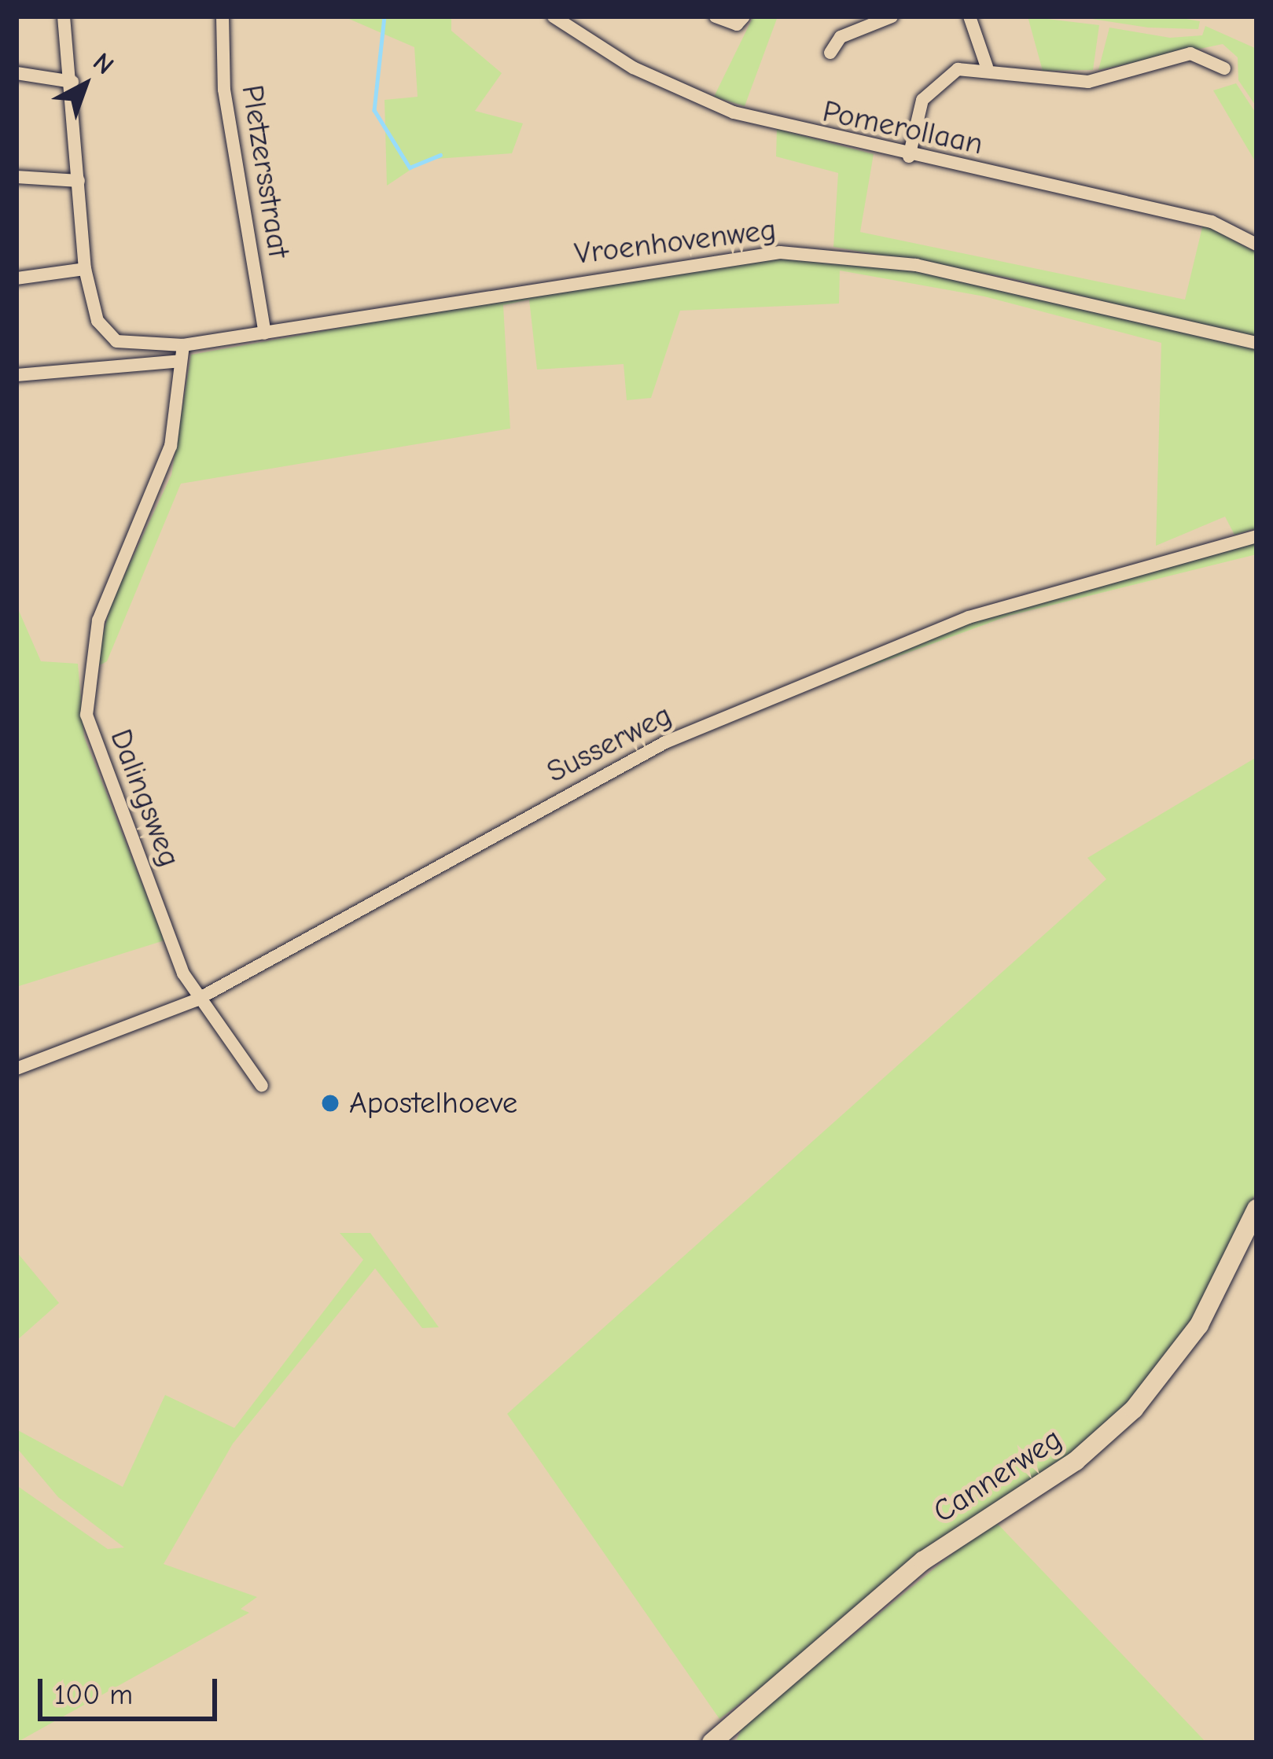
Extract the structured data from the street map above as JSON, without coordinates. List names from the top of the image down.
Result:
{
  "streets": {
    "main road": ["Cannerweg"],
    "street": [
      "Pomerollaan",
      "Pletzersstraat",
      "Vroenhovenweg",
      "Susserweg",
      "Dalingsweg"
    ]
  },
  "crossings": [
    ["Pletzersstraat", "Vroenhovenweg"],
    ["Vroenhovenweg", "Dalingsweg"],
    ["Susserweg", "Dalingsweg"]
  ],
  "places": ["Apostelhoeve"],
  "scale_bar": "100 m",
  "north": "top right"
}
